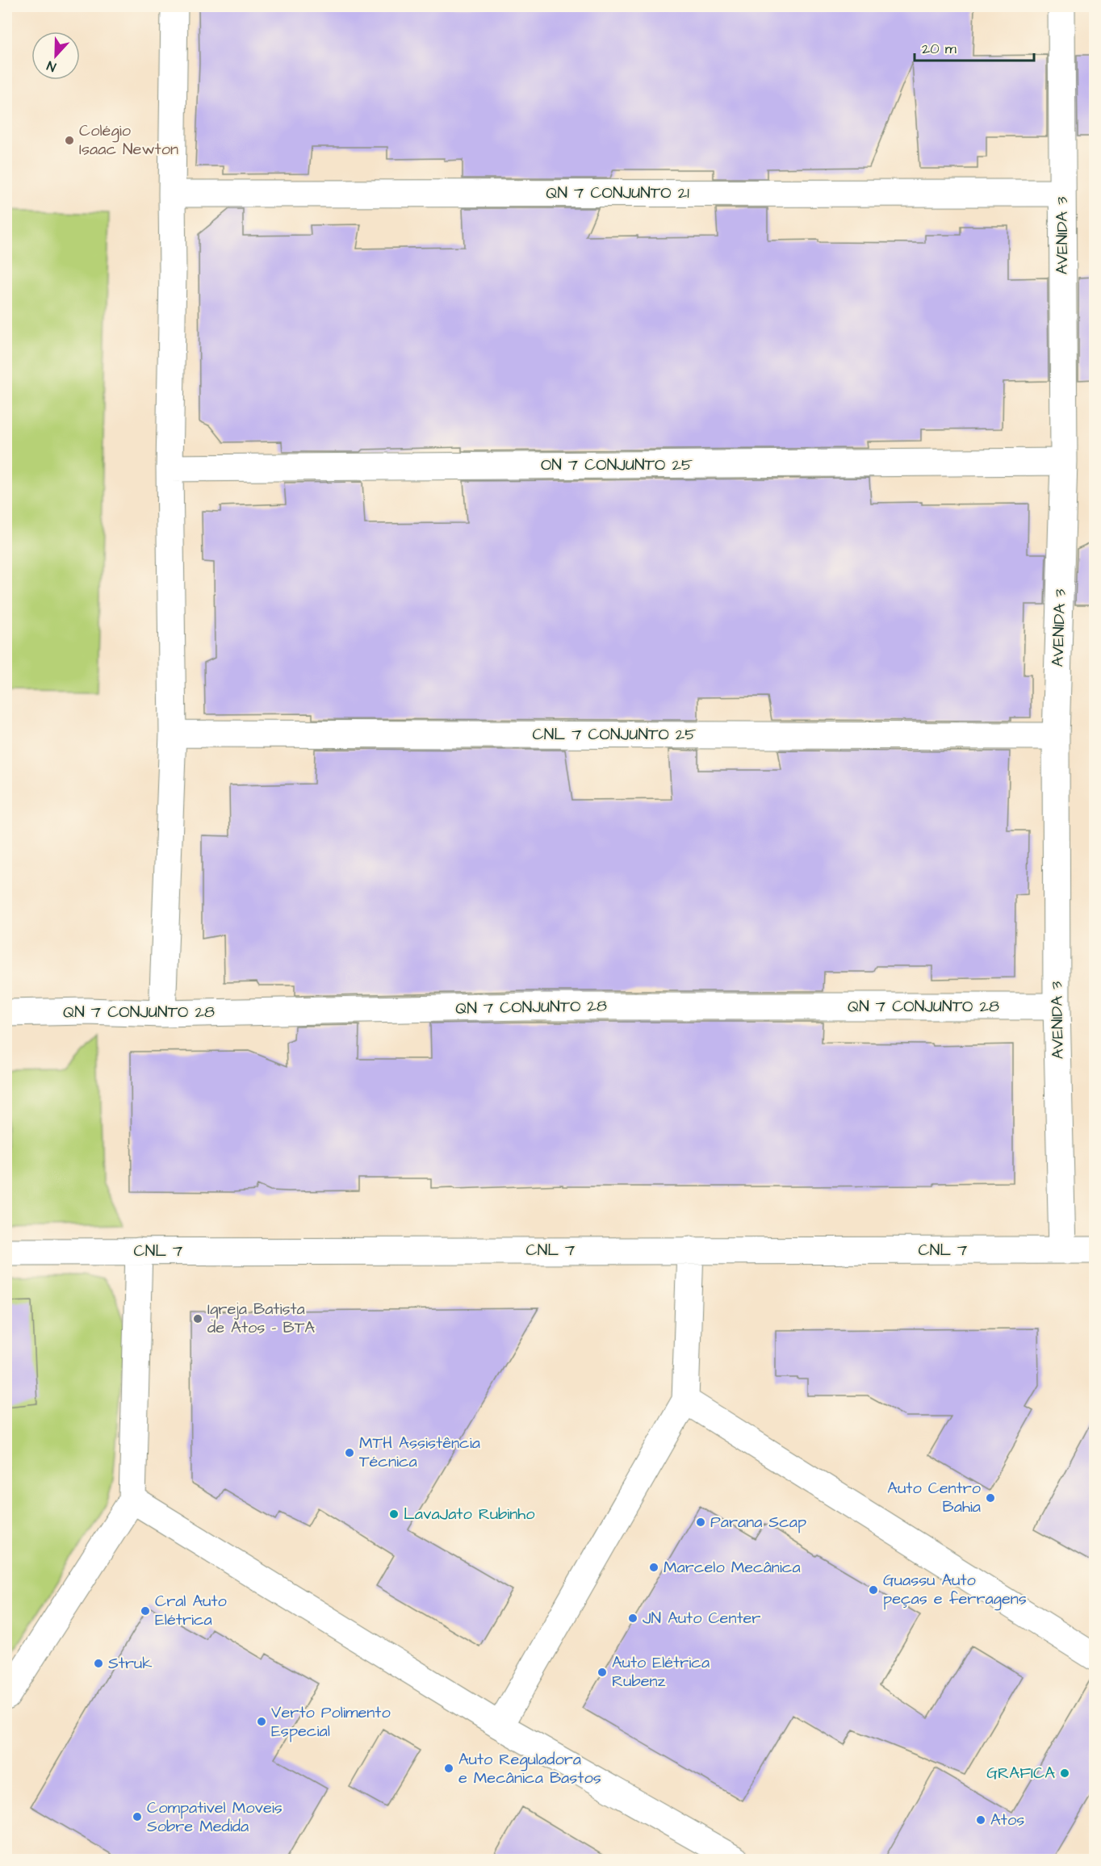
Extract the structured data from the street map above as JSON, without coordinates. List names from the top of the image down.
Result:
{
  "streets": {
    "street": [
      "QN 7 CONJUNTO 21",
      "AVENIDA 3",
      "ON 7 CONJUNTO 25",
      "CNL 7 CONJUNTO 25",
      "QN 7 CONJUNTO 28",
      "CNL 7"
    ]
  },
  "crossings": [
    ["QN 7 CONJUNTO 21", "AVENIDA 3"],
    ["AVENIDA 3", "ON 7 CONJUNTO 25"],
    ["AVENIDA 3", "CNL 7 CONJUNTO 25"],
    ["AVENIDA 3", "QN 7 CONJUNTO 28"],
    ["AVENIDA 3", "CNL 7"]
  ],
  "places": [
    "Colégio Isaac Newton",
    "Igreja Batista de Atos - BTA",
    "MTH Assistência Técnica",
    "Auto Centro Bahia",
    "LavaJato Rubinho",
    "Parana Scap",
    "Marcelo Mecânica",
    "Guassu Auto peças e ferragens",
    "Cral Auto Elétrica",
    "JN Auto Center",
    "Struk",
    "Auto Elétrica Rubenz",
    "Verto Polimento Especial",
    "Auto Reguladora e Mecânica Bastos",
    "GRAFICA",
    "Compativel Moveis Sobre Medida",
    "Atos"
  ],
  "scale_bar": "20 m",
  "north": "bottom"
}
